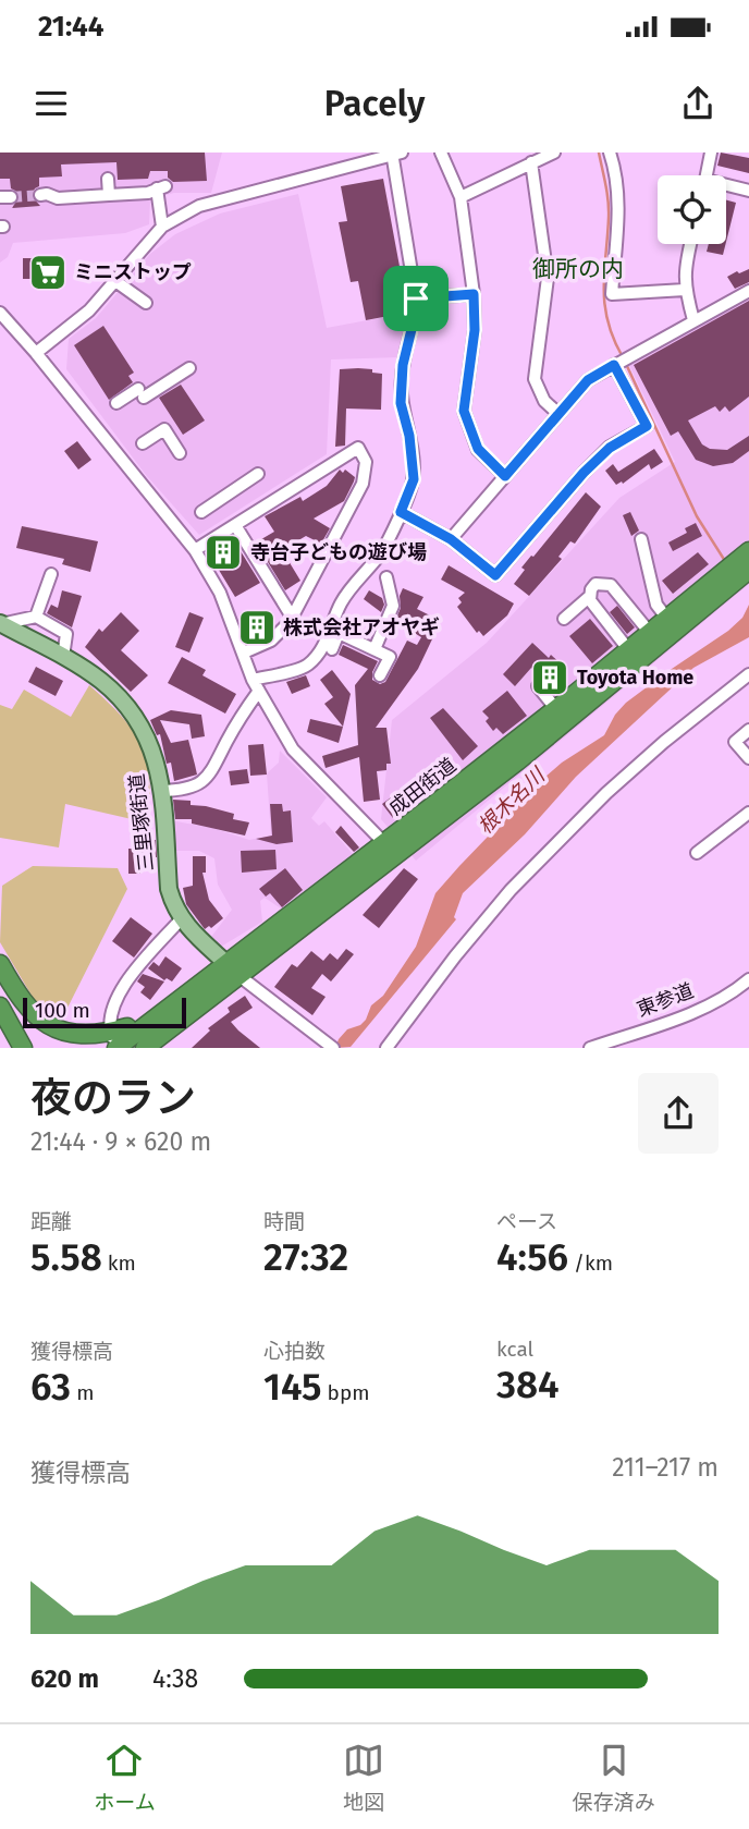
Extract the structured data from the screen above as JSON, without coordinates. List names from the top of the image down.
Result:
{
  "streets": {
    "highway": ["成田街道"],
    "main road": ["三里塚街道"],
    "street": ["東参道"]
  },
  "crossings": [
    ["成田街道", "三里塚街道"]
  ],
  "districts": ["御所の内"],
  "water": ["根木名川"],
  "places": {
    "supermarket": ["ミニストップ"],
    "building": ["寺台子どもの遊び場", "株式会社アオヤギ", "Toyota Home"]
  },
  "scale_bar": "100 m",
  "page": {
    "status": "21:44",
    "header": "Pacely",
    "scale": "100 m",
    "heading": ["夜のラン", "21:44 · 9 × 620 m"],
    "stats": [
      ["距離", "5.58 km"],
      ["時間", "27:32"],
      ["ペース", "4:56 /km"],
      ["獲得標高", "63 m"],
      ["心拍数", "145 bpm"],
      ["kcal", "384"]
    ],
    "chart": ["獲得標高", "211–217 m"],
    "list": [
      {
        "name": "620 m",
        "note": "4:38"
      }
    ],
    "tabs": ["ホーム", "地図", "保存済み"]
  }
}
